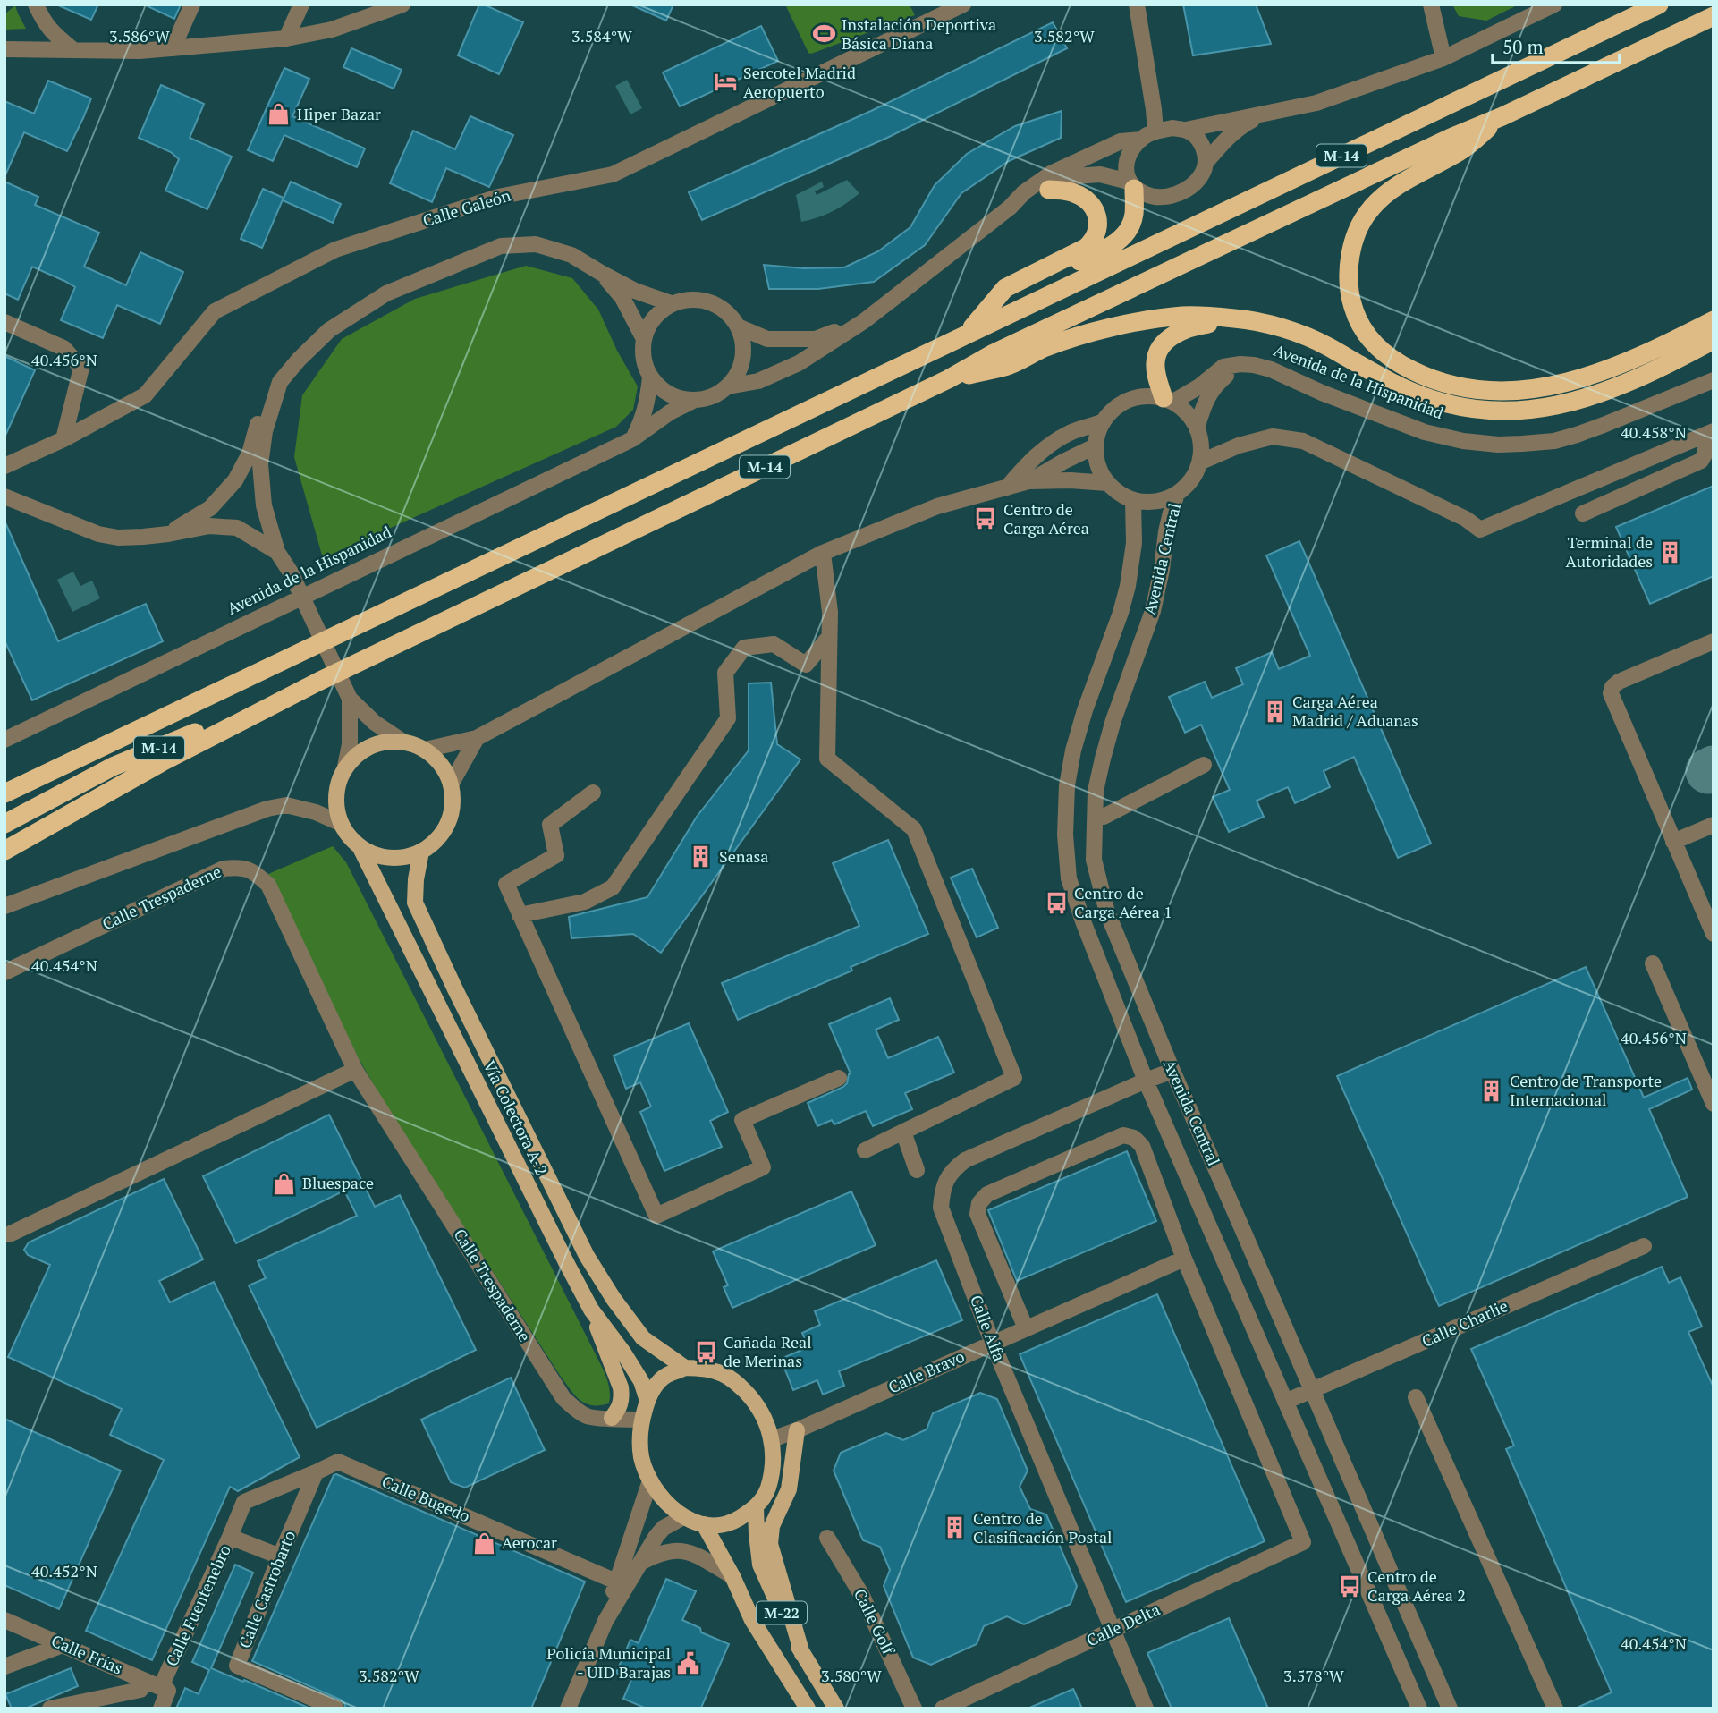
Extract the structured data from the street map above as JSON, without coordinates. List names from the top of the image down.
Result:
{
  "streets": {
    "highway": ["M-14"],
    "main road": ["Vía Colectora A-2", "M-22"],
    "street": [
      "Calle Galeón",
      "Avenida de la Hispanidad",
      "Avenida Central",
      "Calle Trespaderne",
      "Calle Charlie",
      "Calle Alfa",
      "Calle Bravo",
      "Calle Bugedo",
      "Calle Castrobarto",
      "Calle Fuentenebro",
      "Calle Golf",
      "Calle Delta",
      "Calle Frías"
    ]
  },
  "crossings": [
    ["Avenida Central", "Calle Charlie"],
    ["Avenida Central", "Calle Alfa"],
    ["Calle Trespaderne", "Vía Colectora A-2"],
    ["Calle Trespaderne", "Calle Bravo"],
    ["Calle Trespaderne", "M-22"],
    ["Vía Colectora A-2", "Calle Bravo"],
    ["Vía Colectora A-2", "M-22"],
    ["Calle Alfa", "Calle Bravo"],
    ["Calle Alfa", "Calle Delta"],
    ["Calle Bravo", "M-22"],
    ["Calle Bravo", "Calle Delta"],
    ["Calle Bugedo", "Calle Castrobarto"],
    ["Calle Bugedo", "Calle Fuentenebro"],
    ["Calle Castrobarto", "Calle Fuentenebro"],
    ["Calle Fuentenebro", "Calle Frías"]
  ],
  "places": {
    "sports": ["Instalación Deportiva Básica Diana"],
    "hotel": ["Sercotel Madrid Aeropuerto"],
    "shop": ["Hiper Bazar", "Bluespace", "Aerocar"],
    "bus stop": [
      "Centro de Carga Aérea",
      "Centro de Carga Aérea 1",
      "Cañada Real de Merinas",
      "Centro de Carga Aérea 2"
    ],
    "building": [
      "Terminal de Autoridades",
      "Carga Aérea Madrid / Aduanas",
      "Senasa",
      "Centro de Transporte Internacional",
      "Centro de Clasificación Postal"
    ],
    "public building": ["Policía Municipal - UID Barajas"]
  },
  "scale_bar": "50 m",
  "coordinates": [
    "3.582°W",
    "3.586°W",
    "3.584°W",
    "40.456°N",
    "40.458°N",
    "40.454°N",
    "40.452°N",
    "3.580°W",
    "3.578°W"
  ]
}
